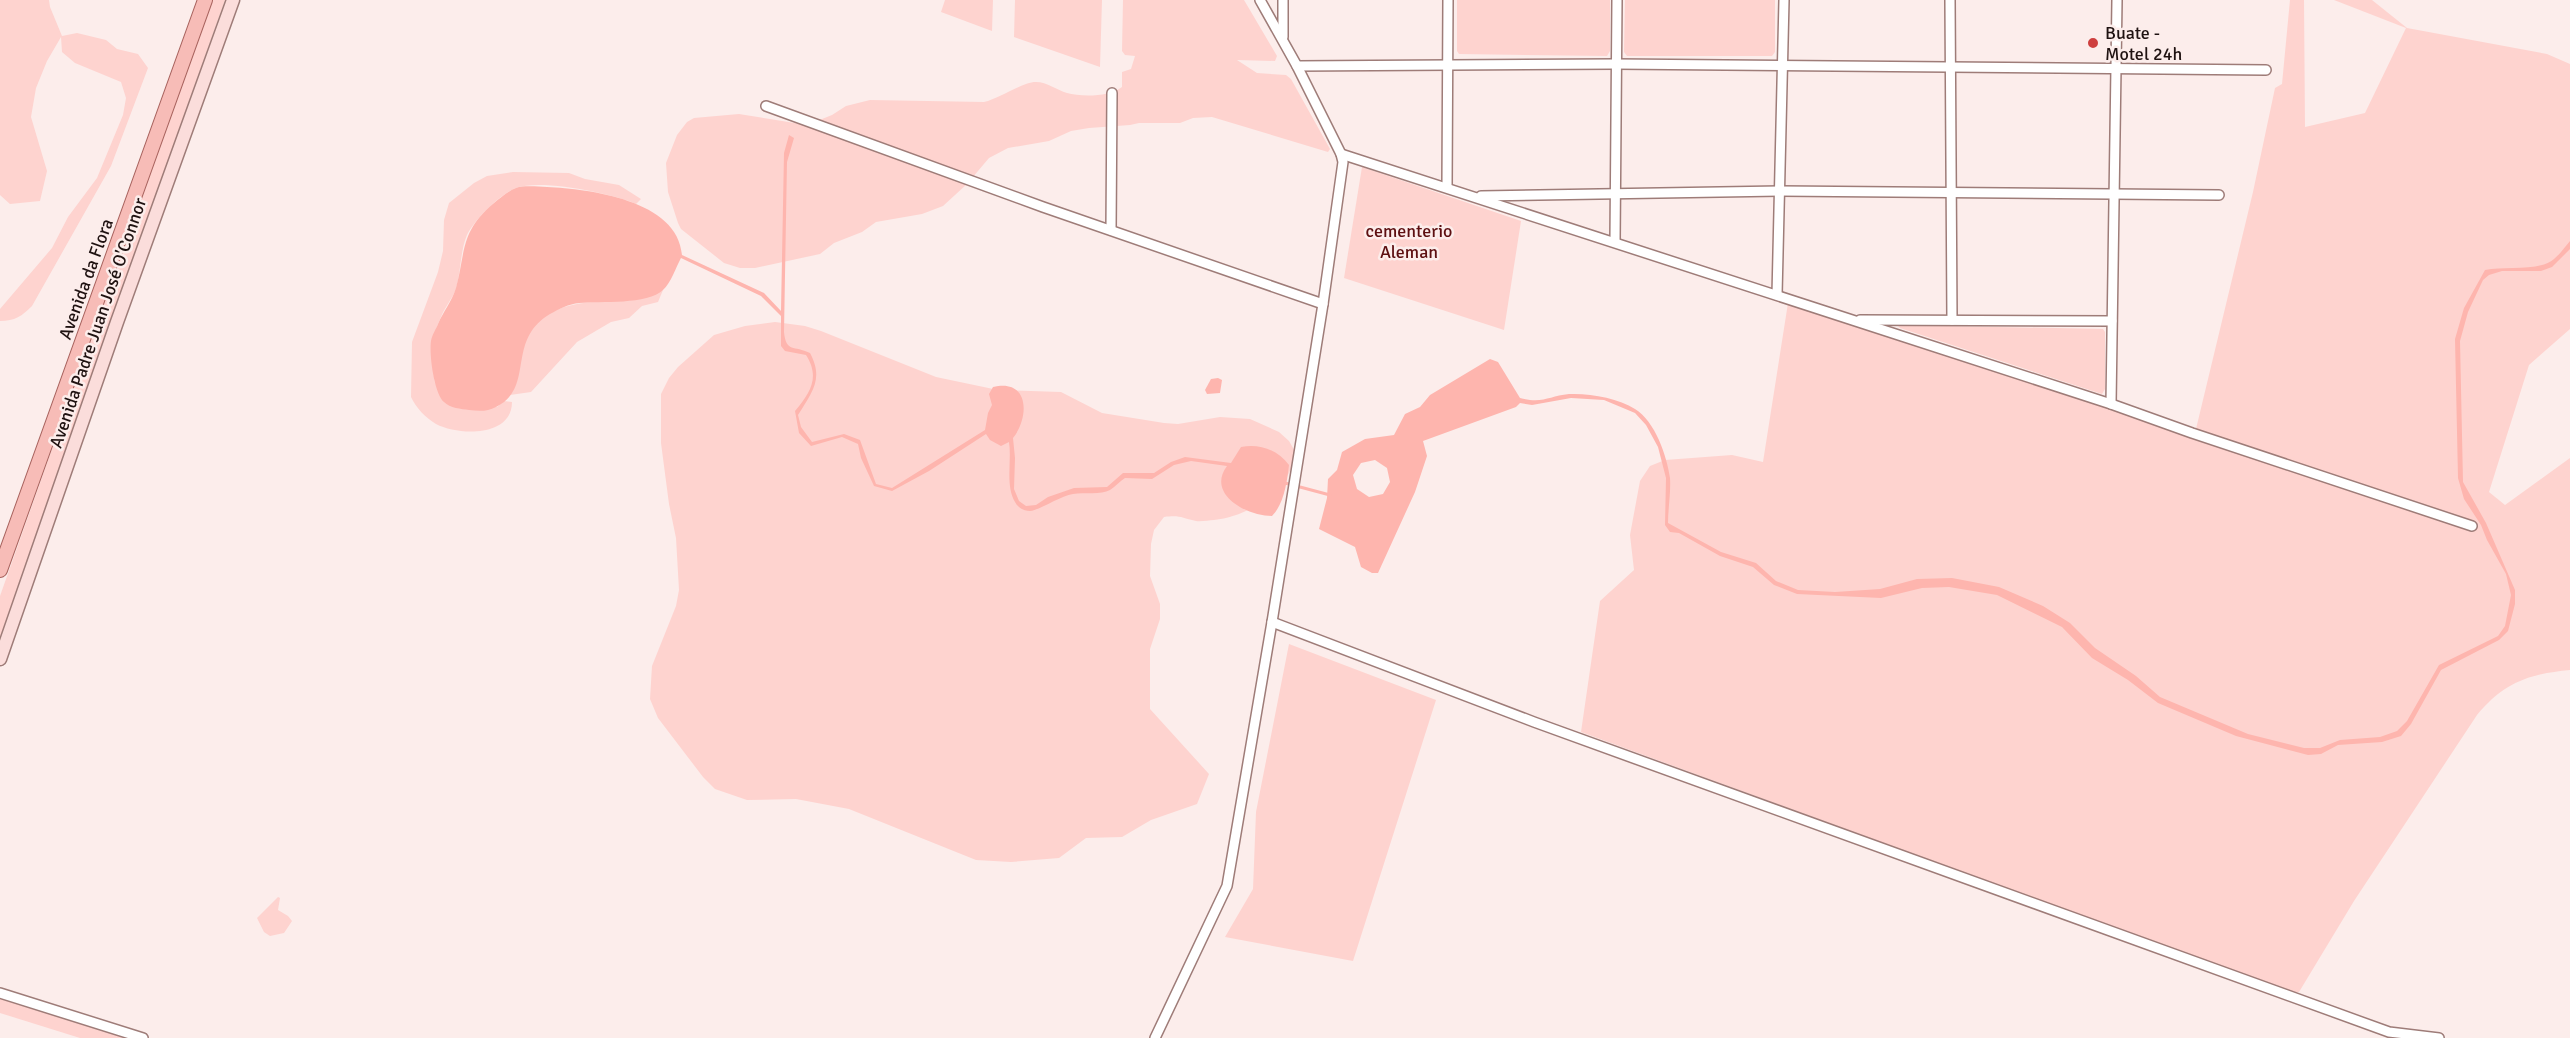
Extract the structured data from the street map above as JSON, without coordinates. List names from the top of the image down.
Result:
{
  "streets": {
    "main road": ["Avenida da Flora"],
    "street": ["Avenida Padre Juan José O'Connor"]
  },
  "parks": ["cementerio Aleman"],
  "places": ["Buate - Motel 24h"]
}
